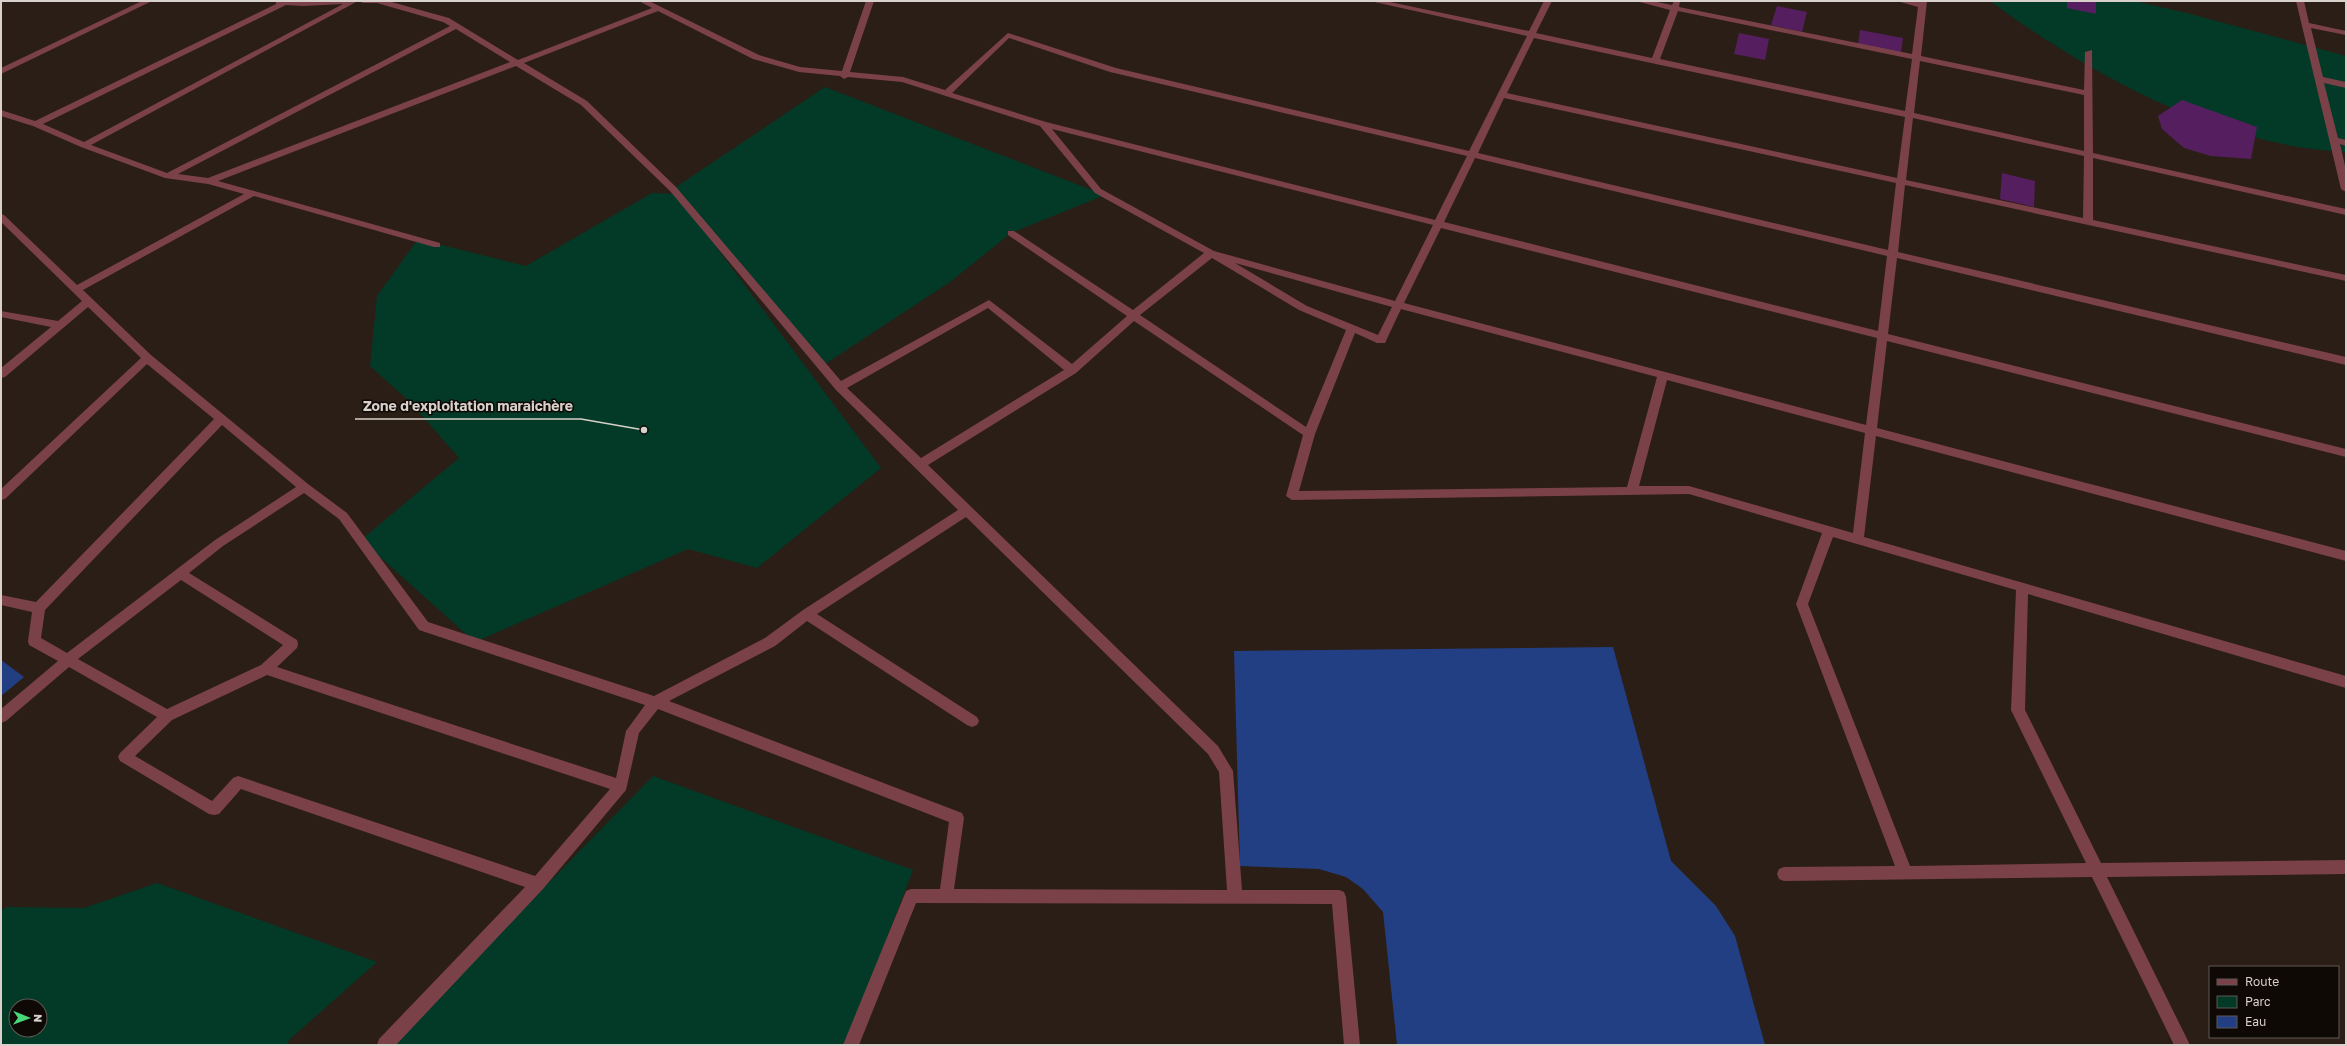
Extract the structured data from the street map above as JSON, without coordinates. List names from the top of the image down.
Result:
{
  "places": ["Zone d'exploitation maraichère"],
  "legend": ["Route", "Parc", "Eau"],
  "north": "right"
}
